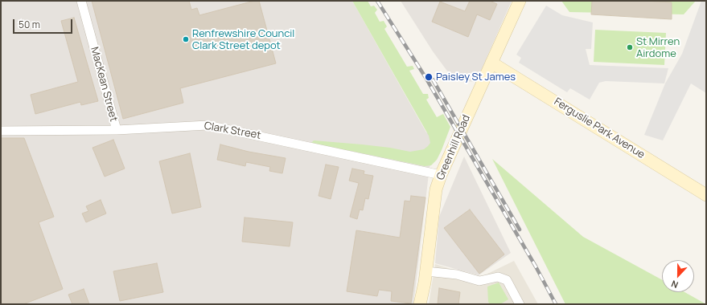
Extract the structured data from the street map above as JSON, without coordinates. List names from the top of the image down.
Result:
{
  "streets": {
    "street": [
      "MacKean Street",
      "Ferguslie Park Avenue",
      "Clark Street",
      "Greenhill Road"
    ]
  },
  "crossings": [
    ["MacKean Street", "Clark Street"],
    ["Ferguslie Park Avenue", "Greenhill Road"],
    ["Clark Street", "Greenhill Road"]
  ],
  "places": ["Renfrewshire Council Clark Street depot", "St Mirren Airdome", "Paisley St James"],
  "scale_bar": "50 m",
  "north": "bottom"
}
